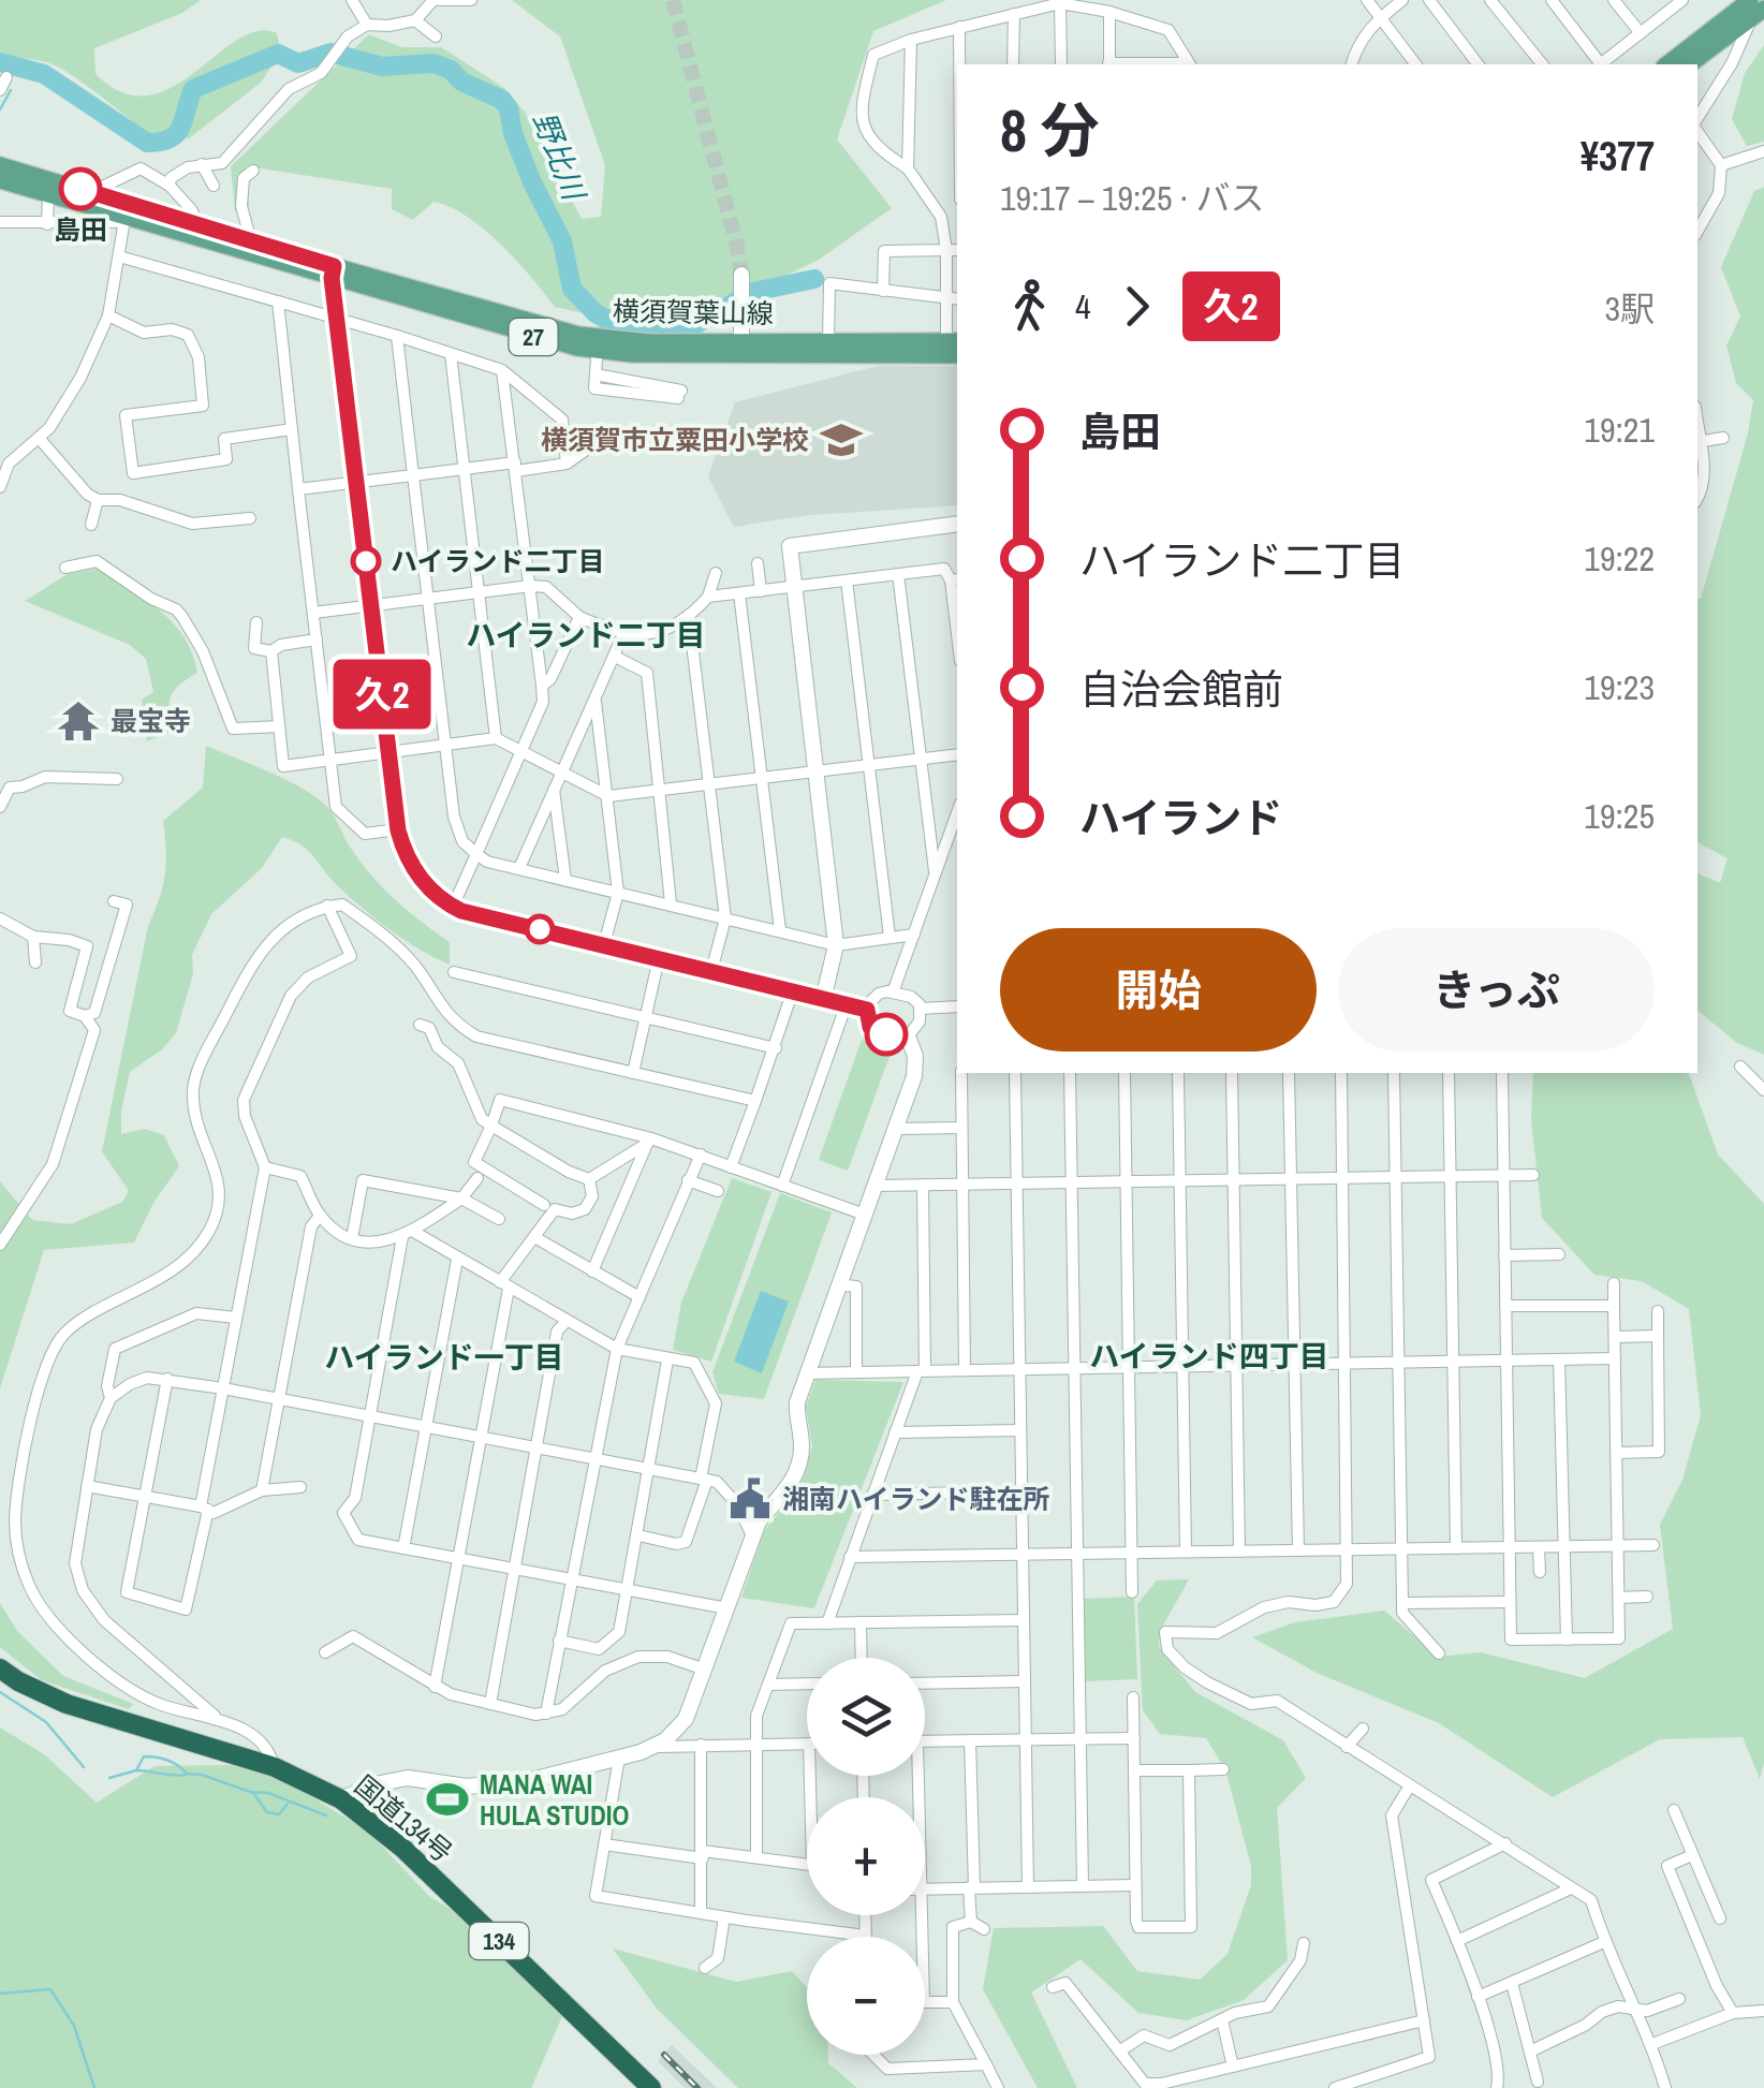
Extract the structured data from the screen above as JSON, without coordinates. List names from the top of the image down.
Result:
{
  "streets": {
    "highway": ["国道134号", "134"],
    "main road": ["横須賀葉山線", "27"]
  },
  "districts": ["ハイランド二丁目", "ハイランド四丁目", "ハイランド一丁目"],
  "water": ["野比川"],
  "places": {
    "other": ["島田", "ハイランド二丁目"],
    "school or university": ["横須賀市立粟田小学校"],
    "temple": ["最宝寺"],
    "public building": ["湘南ハイランド駐在所"],
    "sports": ["MANA WAI HULA STUDIO"]
  },
  "lines": ["bus line 久2"],
  "page": {
    "on_map": "久2",
    "heading": ["8 分", "19:17 – 19:25 · バス", "¥377"],
    "legs": ["4", "久2", "3駅"],
    "list": [
      {
        "name": "島田",
        "value": "19:21"
      },
      {
        "name": "ハイランド二丁目",
        "value": "19:22"
      },
      {
        "name": "自治会館前",
        "value": "19:23"
      },
      {
        "name": "ハイランド",
        "value": "19:25"
      }
    ],
    "buttons": ["開始", "きっぷ"],
    "map_buttons": ["+", "−"]
  }
}
